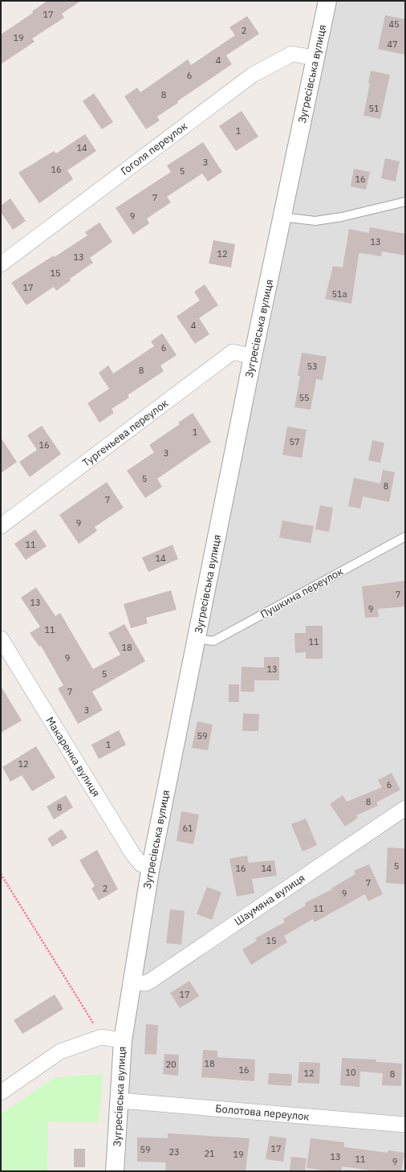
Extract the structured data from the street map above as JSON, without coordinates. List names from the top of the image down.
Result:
{
  "streets": {
    "street": [
      "Зугресівська вулиця",
      "Гоголя переулок",
      "Тургеньева переулок",
      "Макаренка вулиця",
      "Шаумяна вулиця",
      "Болотова переулок"
    ],
    "lane": ["Пушкина переулок"]
  },
  "crossings": [
    ["Зугресівська вулиця", "Гоголя переулок"],
    ["Зугресівська вулиця", "Тургеньева переулок"],
    ["Зугресівська вулиця", "Пушкина переулок"],
    ["Зугресівська вулиця", "Макаренка вулиця"],
    ["Зугресівська вулиця", "Шаумяна вулиця"],
    ["Зугресівська вулиця", "Болотова переулок"]
  ],
  "house_numbers": [
    "17",
    "45",
    "2",
    "19",
    "47",
    "4",
    "6",
    "8",
    "51",
    "1",
    "14",
    "3",
    "16",
    "5",
    "16",
    "7",
    "9",
    "13",
    "12",
    "13",
    "15",
    "17",
    "51а",
    "4",
    "6",
    "53",
    "8",
    "55",
    "1",
    "57",
    "16",
    "3",
    "5",
    "8",
    "7",
    "9",
    "11",
    "14",
    "7",
    "13",
    "9",
    "11",
    "11",
    "18",
    "9",
    "13",
    "5",
    "7",
    "3",
    "59",
    "1",
    "12",
    "6",
    "8",
    "8",
    "61",
    "5",
    "16",
    "14",
    "7",
    "2",
    "9",
    "11",
    "15",
    "17",
    "18",
    "20",
    "16",
    "10",
    "12",
    "8",
    "17",
    "59",
    "23",
    "21",
    "19",
    "13",
    "11",
    "9"
  ]
}
